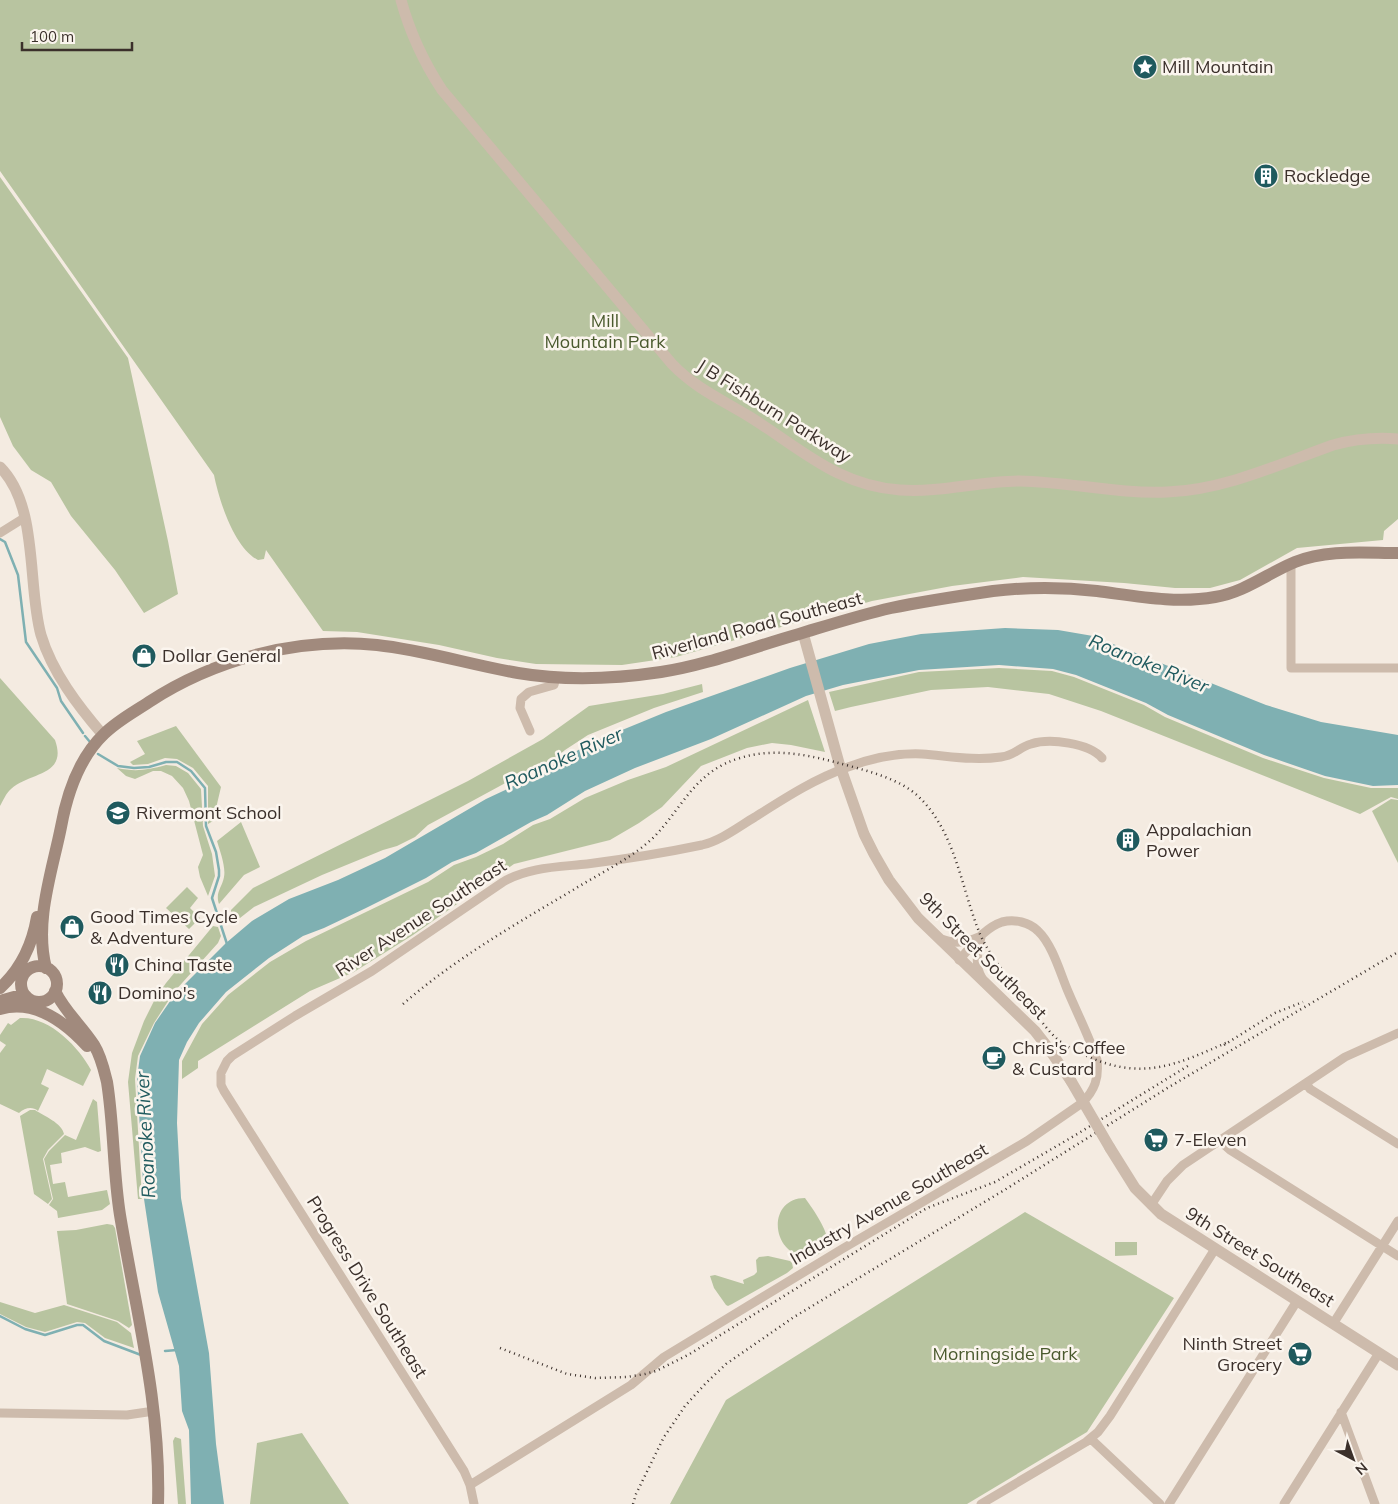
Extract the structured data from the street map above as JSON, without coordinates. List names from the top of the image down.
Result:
{
  "streets": {
    "main road": ["Riverland Road Southeast"],
    "street": [
      "J B Fishburn Parkway",
      "River Avenue Southeast",
      "9th Street Southeast",
      "Industry Avenue Southeast",
      "Progress Drive Southeast"
    ]
  },
  "crossings": [
    ["Riverland Road Southeast", "9th Street Southeast"],
    ["River Avenue Southeast", "9th Street Southeast"],
    ["River Avenue Southeast", "Progress Drive Southeast"],
    ["9th Street Southeast", "Industry Avenue Southeast"],
    ["Industry Avenue Southeast", "Progress Drive Southeast"]
  ],
  "water": ["Roanoke River"],
  "parks": ["Mill Mountain Park", "Morningside Park"],
  "places": {
    "place": ["Mill Mountain"],
    "building": ["Rockledge", "Appalachian Power"],
    "shop": ["Dollar General", "Good Times Cycle & Adventure"],
    "school or university": ["Rivermont School"],
    "restaurant": ["China Taste", "Domino's"],
    "cafe": ["Chris's Coffee & Custard"],
    "supermarket": ["7-Eleven", "Ninth Street Grocery"]
  },
  "scale_bar": "100 m",
  "north": "bottom right"
}
